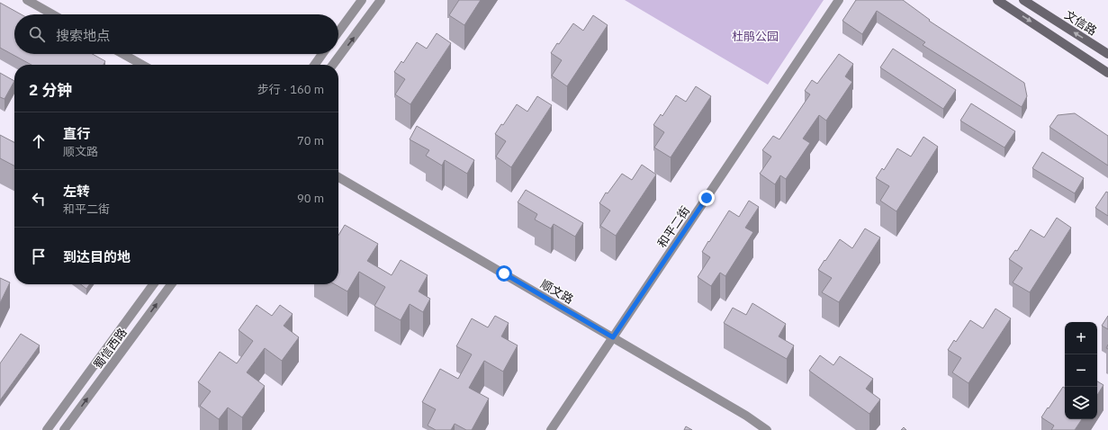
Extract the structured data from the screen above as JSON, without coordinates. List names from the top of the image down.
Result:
{
  "streets": {
    "main road": ["文信路"],
    "street": ["和平二街", "顺文路", "蜀信西路"]
  },
  "crossings": [
    ["和平二街", "顺文路"]
  ],
  "parks": ["杜鹃公园"],
  "page": {
    "search": "搜索地点",
    "heading": ["2 分钟", "步行 · 160 m"],
    "list": [
      ["直行", "顺文路", "70 m"],
      ["左转", "和平二街", "90 m"],
      "到达目的地"
    ],
    "map_buttons": ["+", "−"]
  }
}
